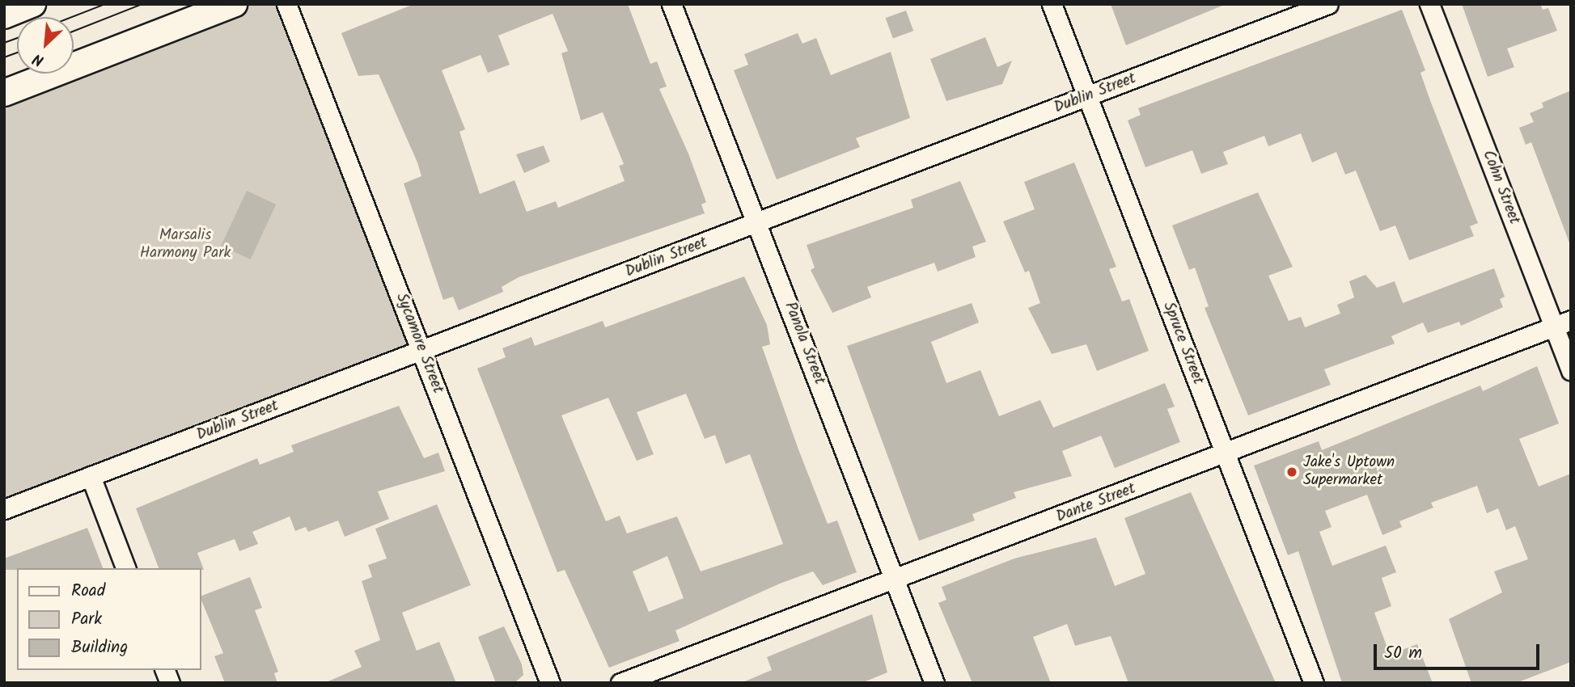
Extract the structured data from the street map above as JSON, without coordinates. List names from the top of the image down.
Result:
{
  "streets": {
    "street": [
      "Dublin Street",
      "Cohn Street",
      "Sycamore Street",
      "Panola Street",
      "Spruce Street",
      "Dante Street"
    ]
  },
  "crossings": [
    ["Dublin Street", "Sycamore Street"],
    ["Dublin Street", "Panola Street"],
    ["Dublin Street", "Spruce Street"],
    ["Cohn Street", "Dante Street"],
    ["Panola Street", "Dante Street"],
    ["Spruce Street", "Dante Street"]
  ],
  "parks": ["Marsalis Harmony Park"],
  "places": ["Jake's Uptown Supermarket"],
  "legend": ["Road", "Park", "Building"],
  "scale_bar": "50 m",
  "north": "bottom left"
}
